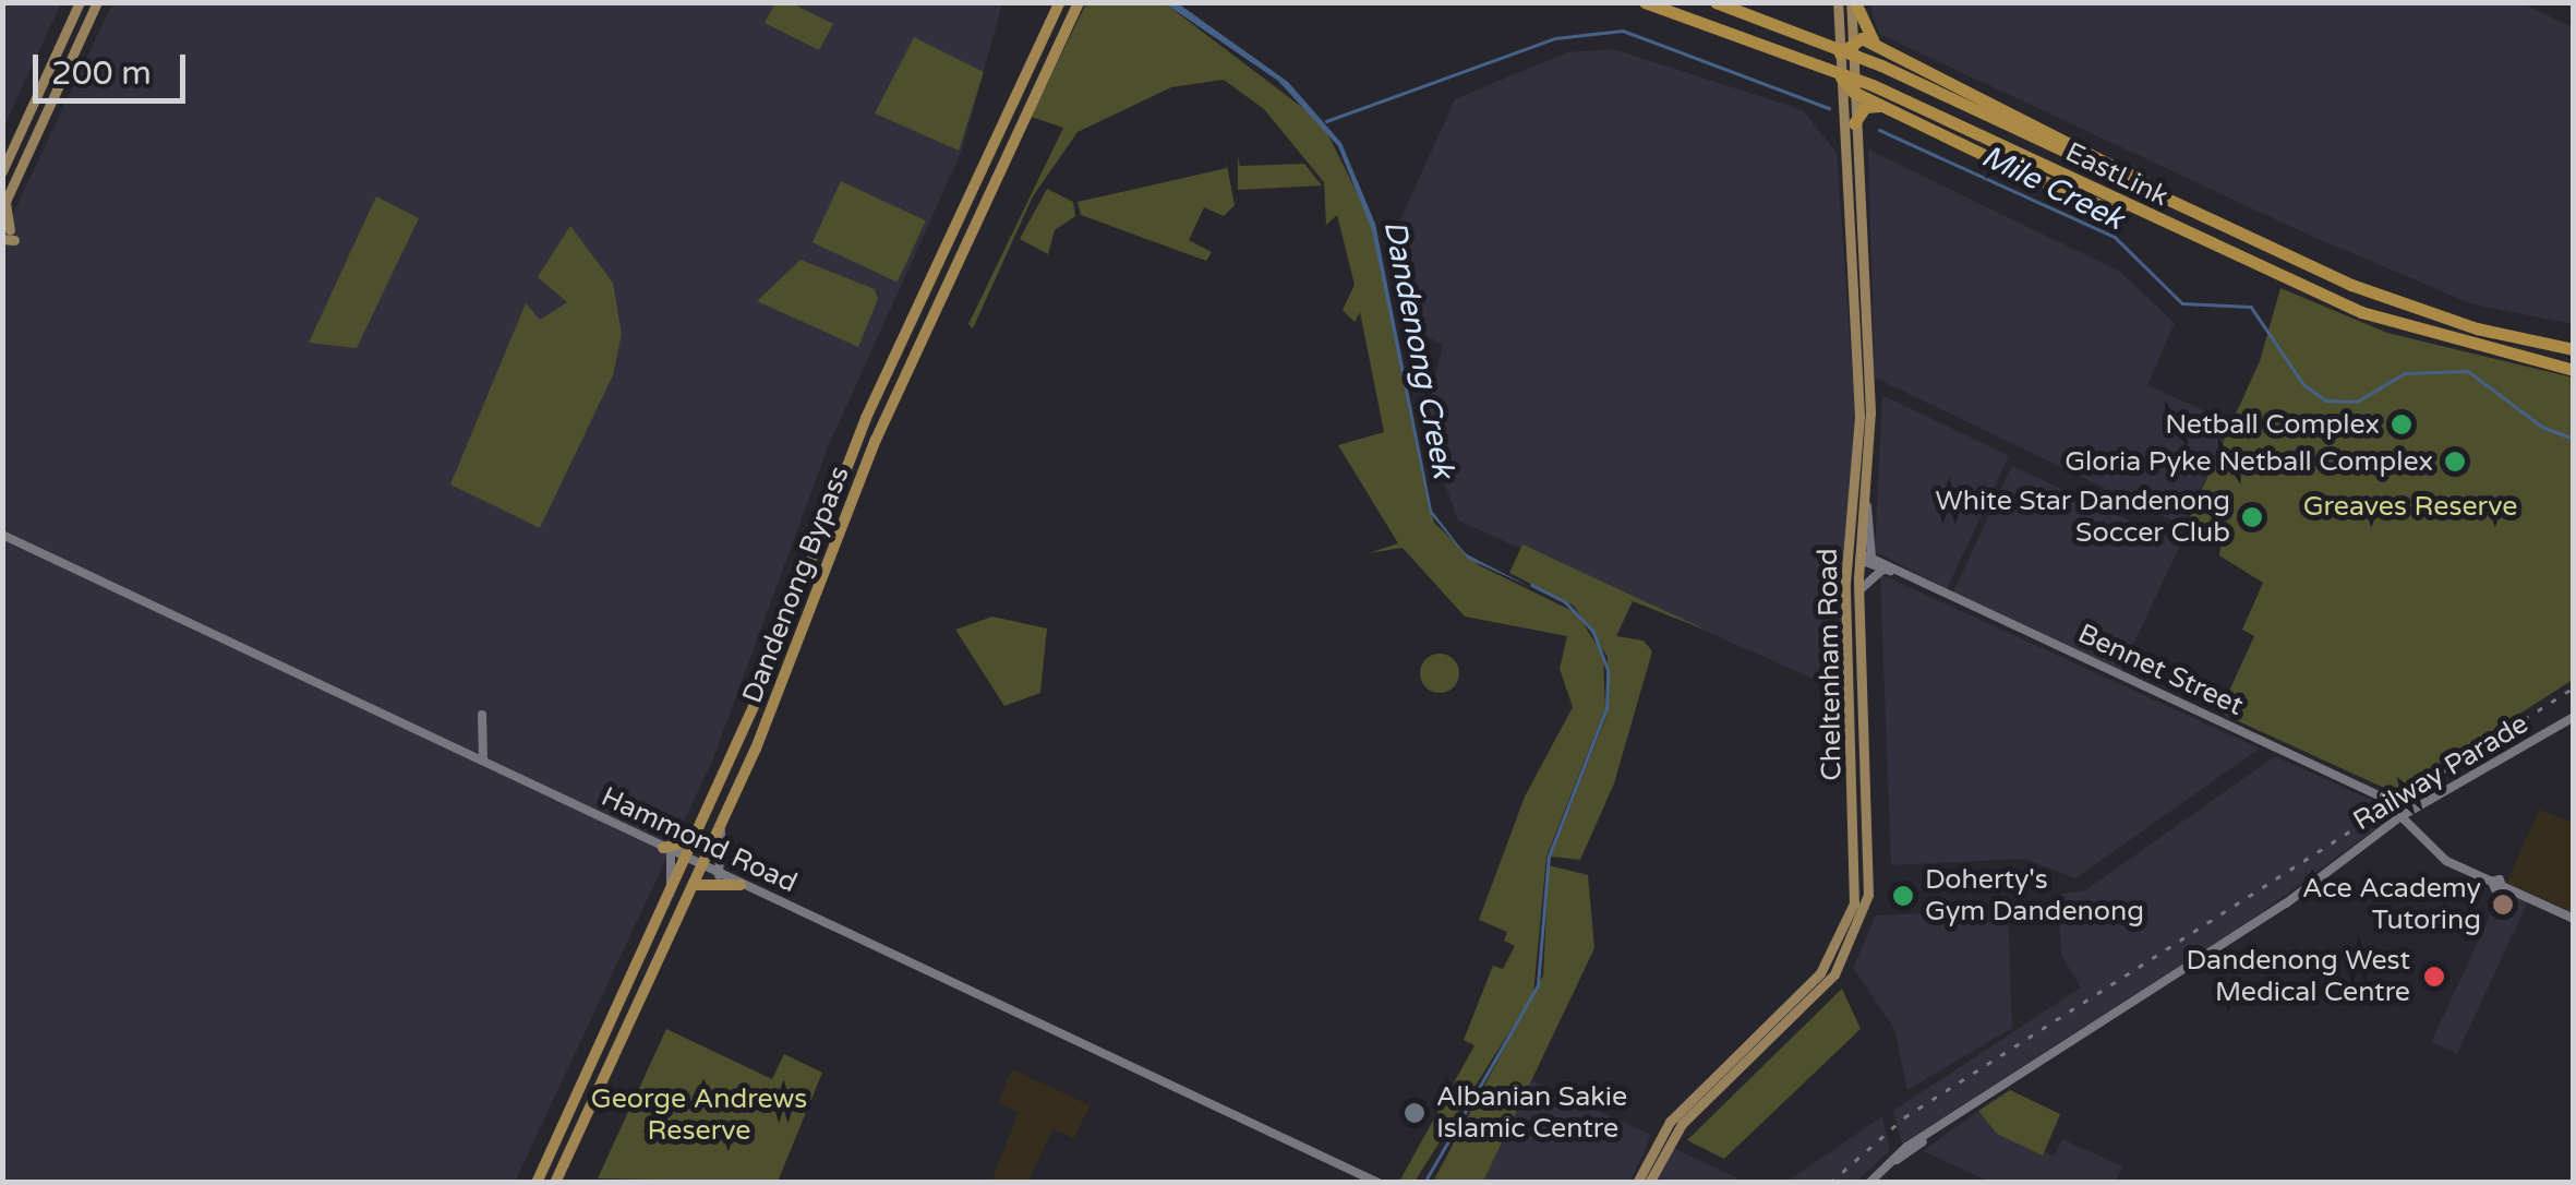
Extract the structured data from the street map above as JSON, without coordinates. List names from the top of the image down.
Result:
{
  "streets": {
    "highway": ["EastLink", "Dandenong Bypass"],
    "main road": [
      "Cheltenham Road",
      "Bennet Street",
      "Railway Parade",
      "Hammond Road"
    ]
  },
  "crossings": [
    ["Dandenong Bypass", "Hammond Road"],
    ["Cheltenham Road", "Bennet Street"],
    ["Bennet Street", "Railway Parade"]
  ],
  "water": ["Mile Creek", "Dandenong Creek"],
  "parks": ["Greaves Reserve", "George Andrews Reserve"],
  "places": [
    "Netball Complex",
    "Gloria Pyke Netball Complex",
    "White Star Dandenong Soccer Club",
    "Doherty's Gym Dandenong",
    "Ace Academy Tutoring",
    "Dandenong West Medical Centre",
    "Albanian Sakie Islamic Centre"
  ],
  "scale_bar": "200 m"
}
